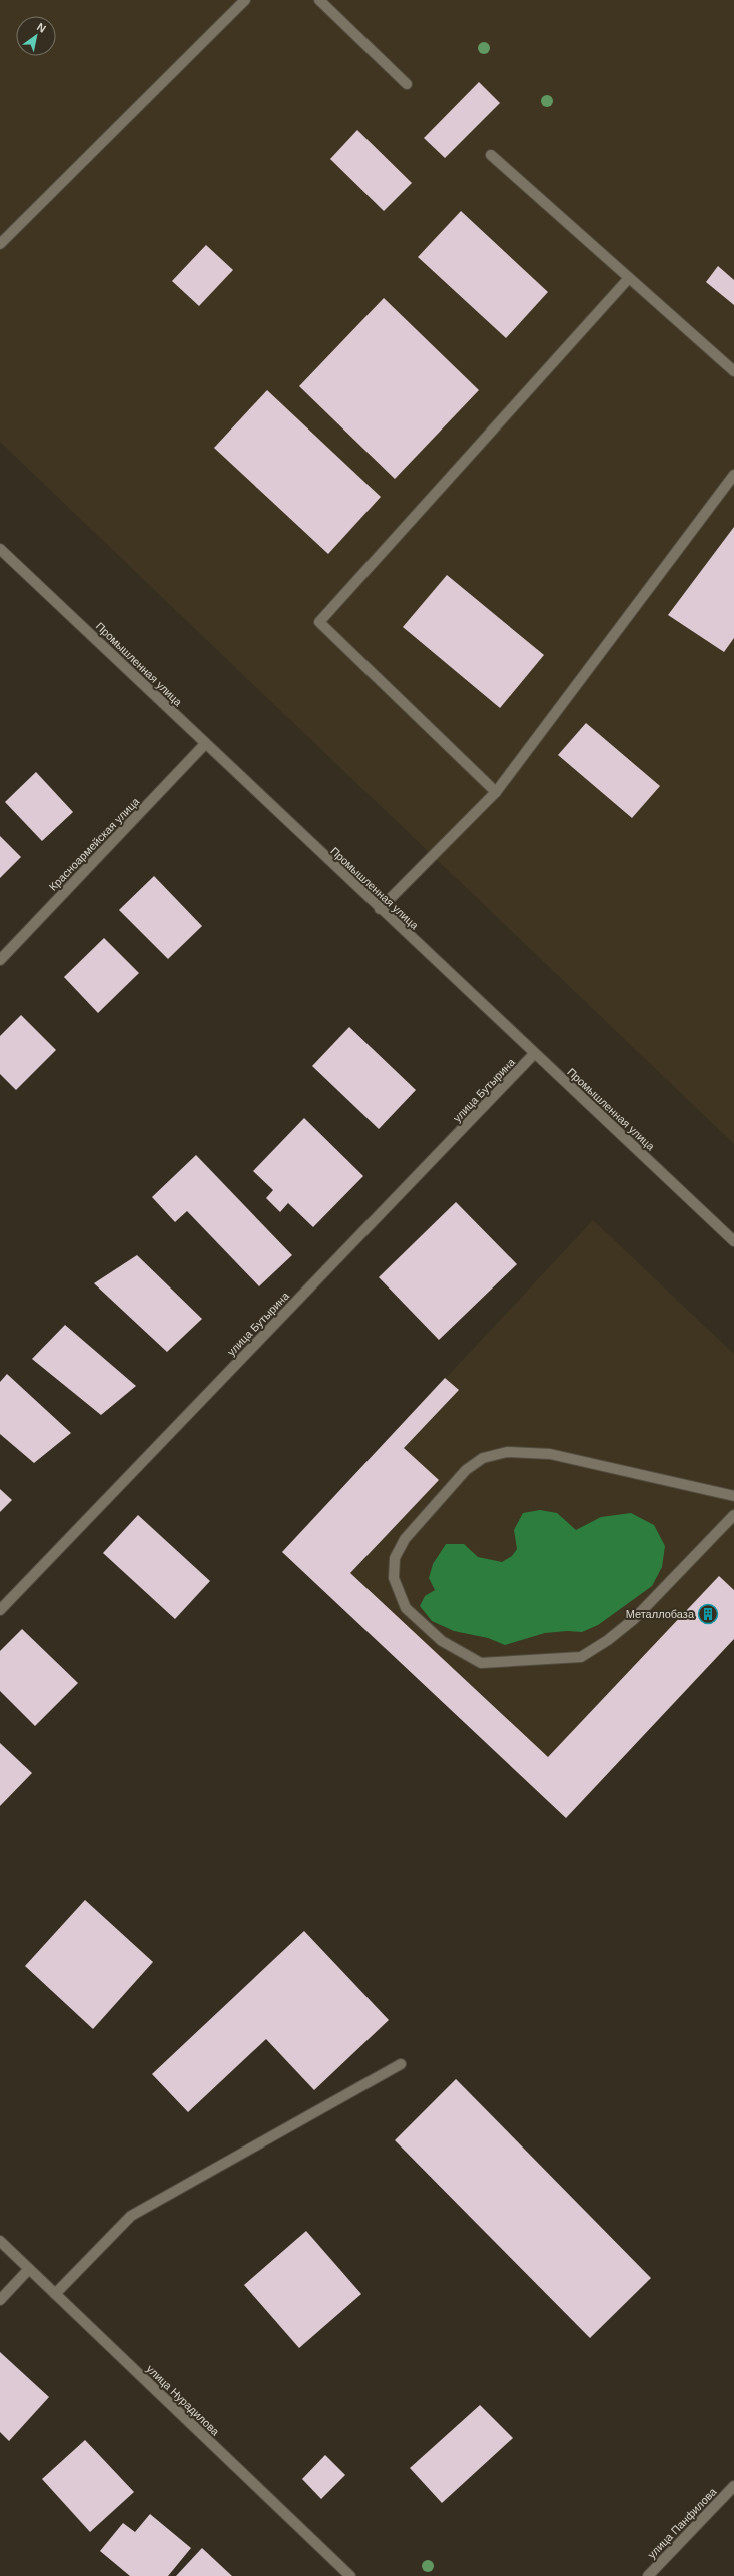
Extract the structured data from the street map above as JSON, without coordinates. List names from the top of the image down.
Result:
{
  "streets": {
    "street": [
      "Промышленная улица",
      "Красноармейская улица",
      "улица Бутырина",
      "улица Нурадилова",
      "улица Панфилова"
    ]
  },
  "crossings": [
    ["Промышленная улица", "Красноармейская улица"],
    ["Промышленная улица", "улица Бутырина"]
  ],
  "places": {
    "building": ["Металлобаза"]
  },
  "north": "top right"
}
